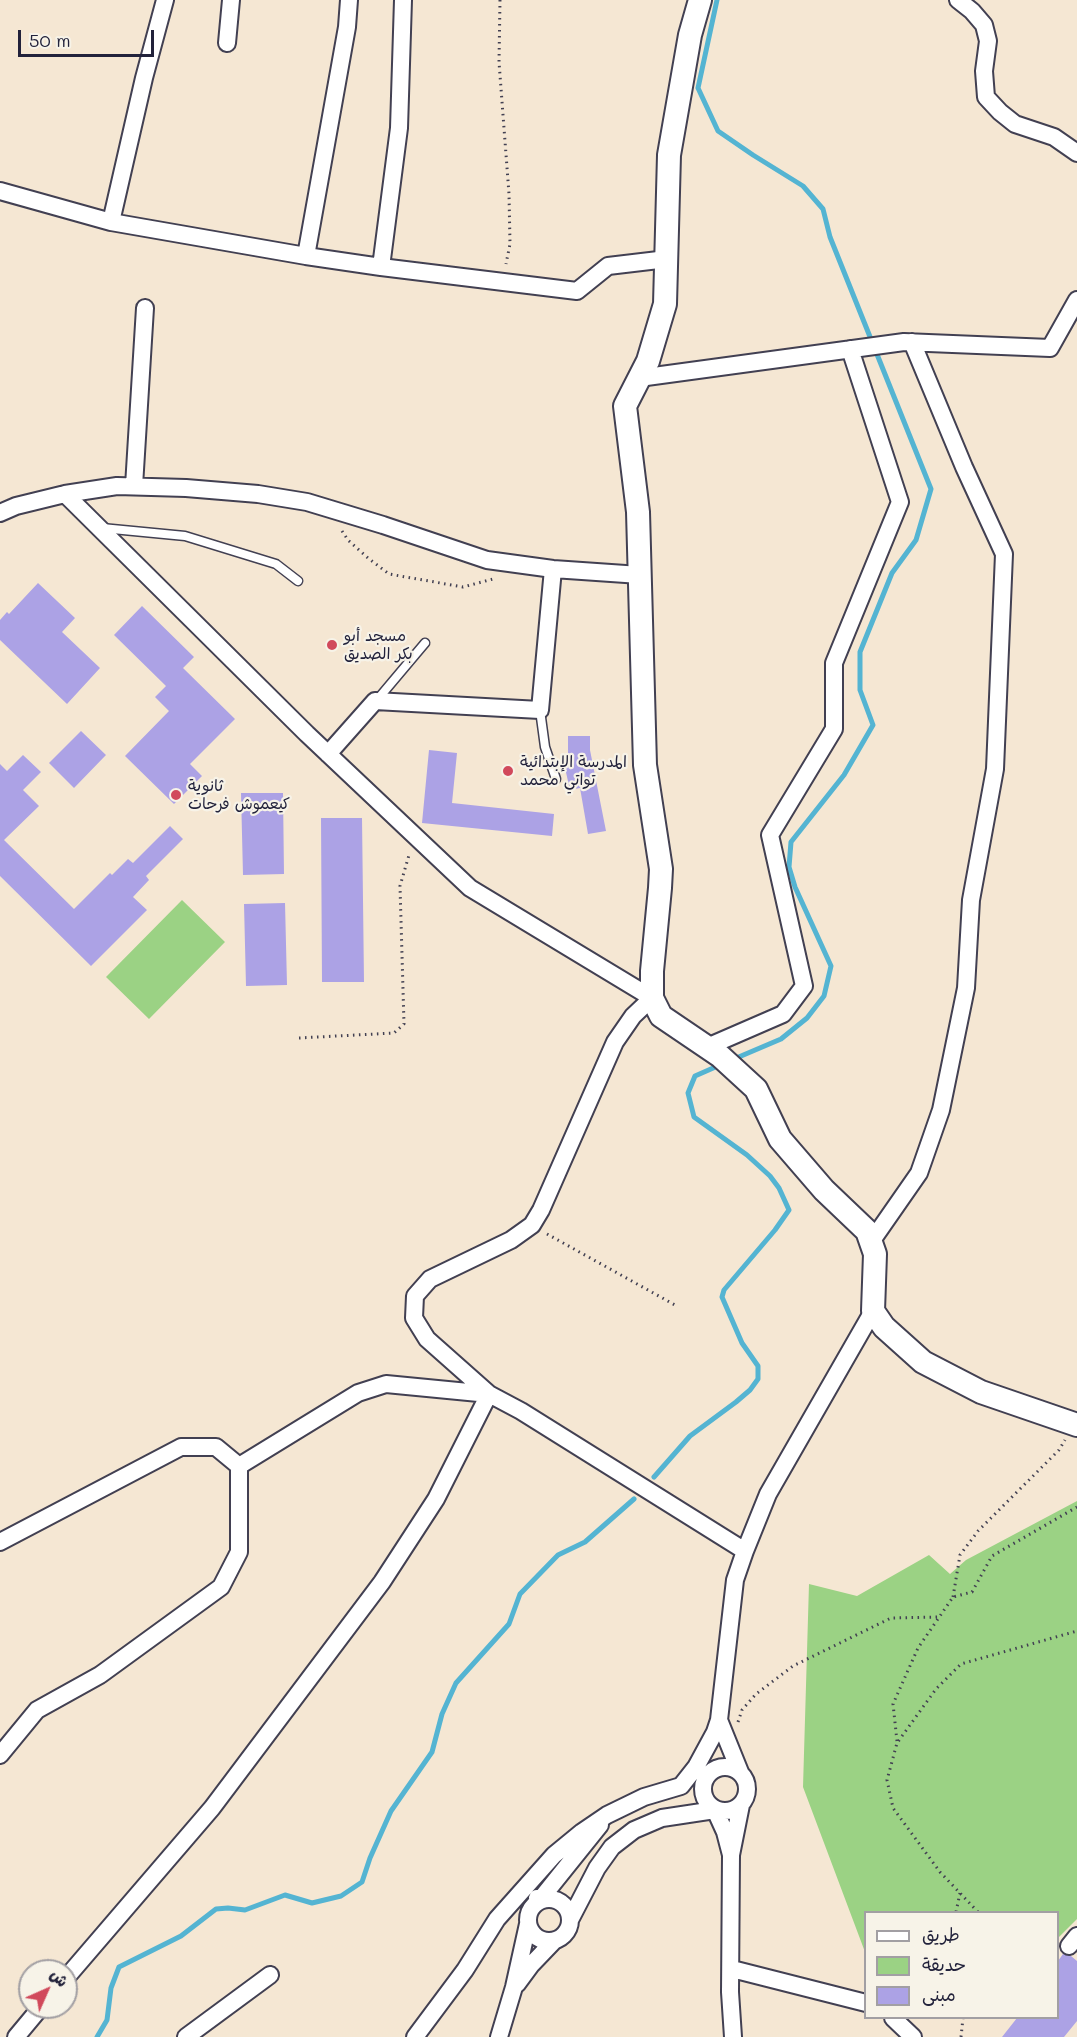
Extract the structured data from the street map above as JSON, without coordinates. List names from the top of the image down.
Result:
{
  "places": ["مسجد أبو بكر الصديق", "المدرسة الإبتدائية تواتي محمد", "ثانوية كيعموش فرحات"],
  "legend": ["طريق", "حديقة", "مبنى"],
  "scale_bar": "50 m",
  "north": "top right"
}
